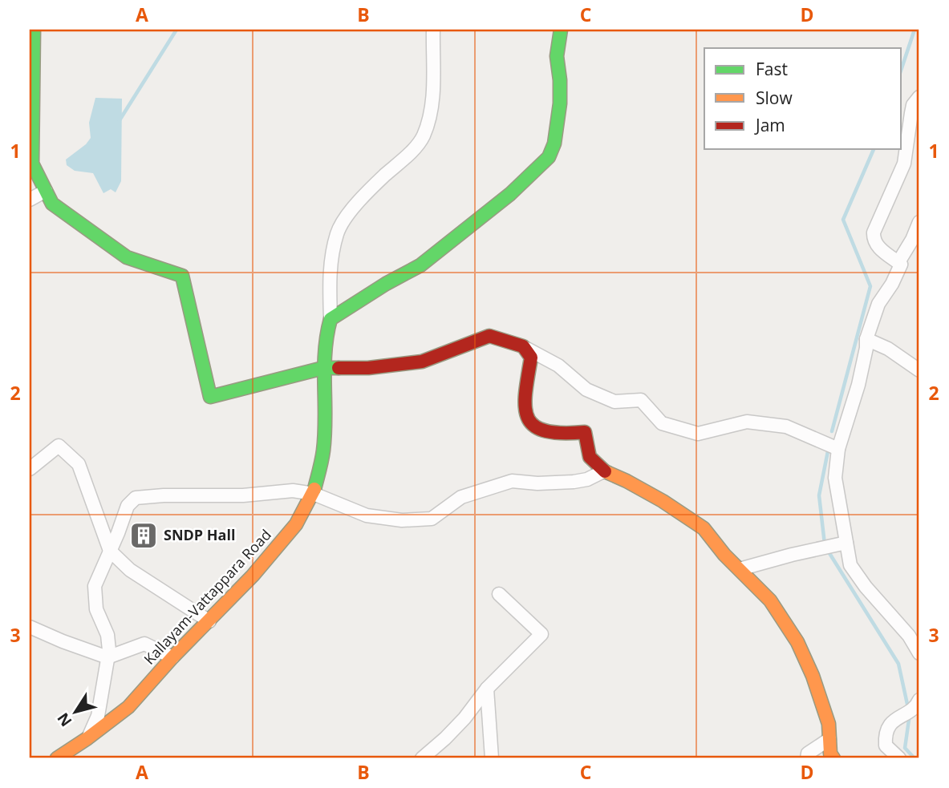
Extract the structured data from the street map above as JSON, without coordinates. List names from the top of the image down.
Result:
{
  "streets": {
    "street": ["Kallayam-Vattappara Road"]
  },
  "places": {
    "building": ["SNDP Hall"]
  },
  "legend": ["Fast", "Slow", "Jam"],
  "north": "bottom left",
  "grid": {
    "columns": [
      "A",
      "B",
      "C",
      "D"
    ],
    "rows": ["1", "2", "3"]
  }
}
